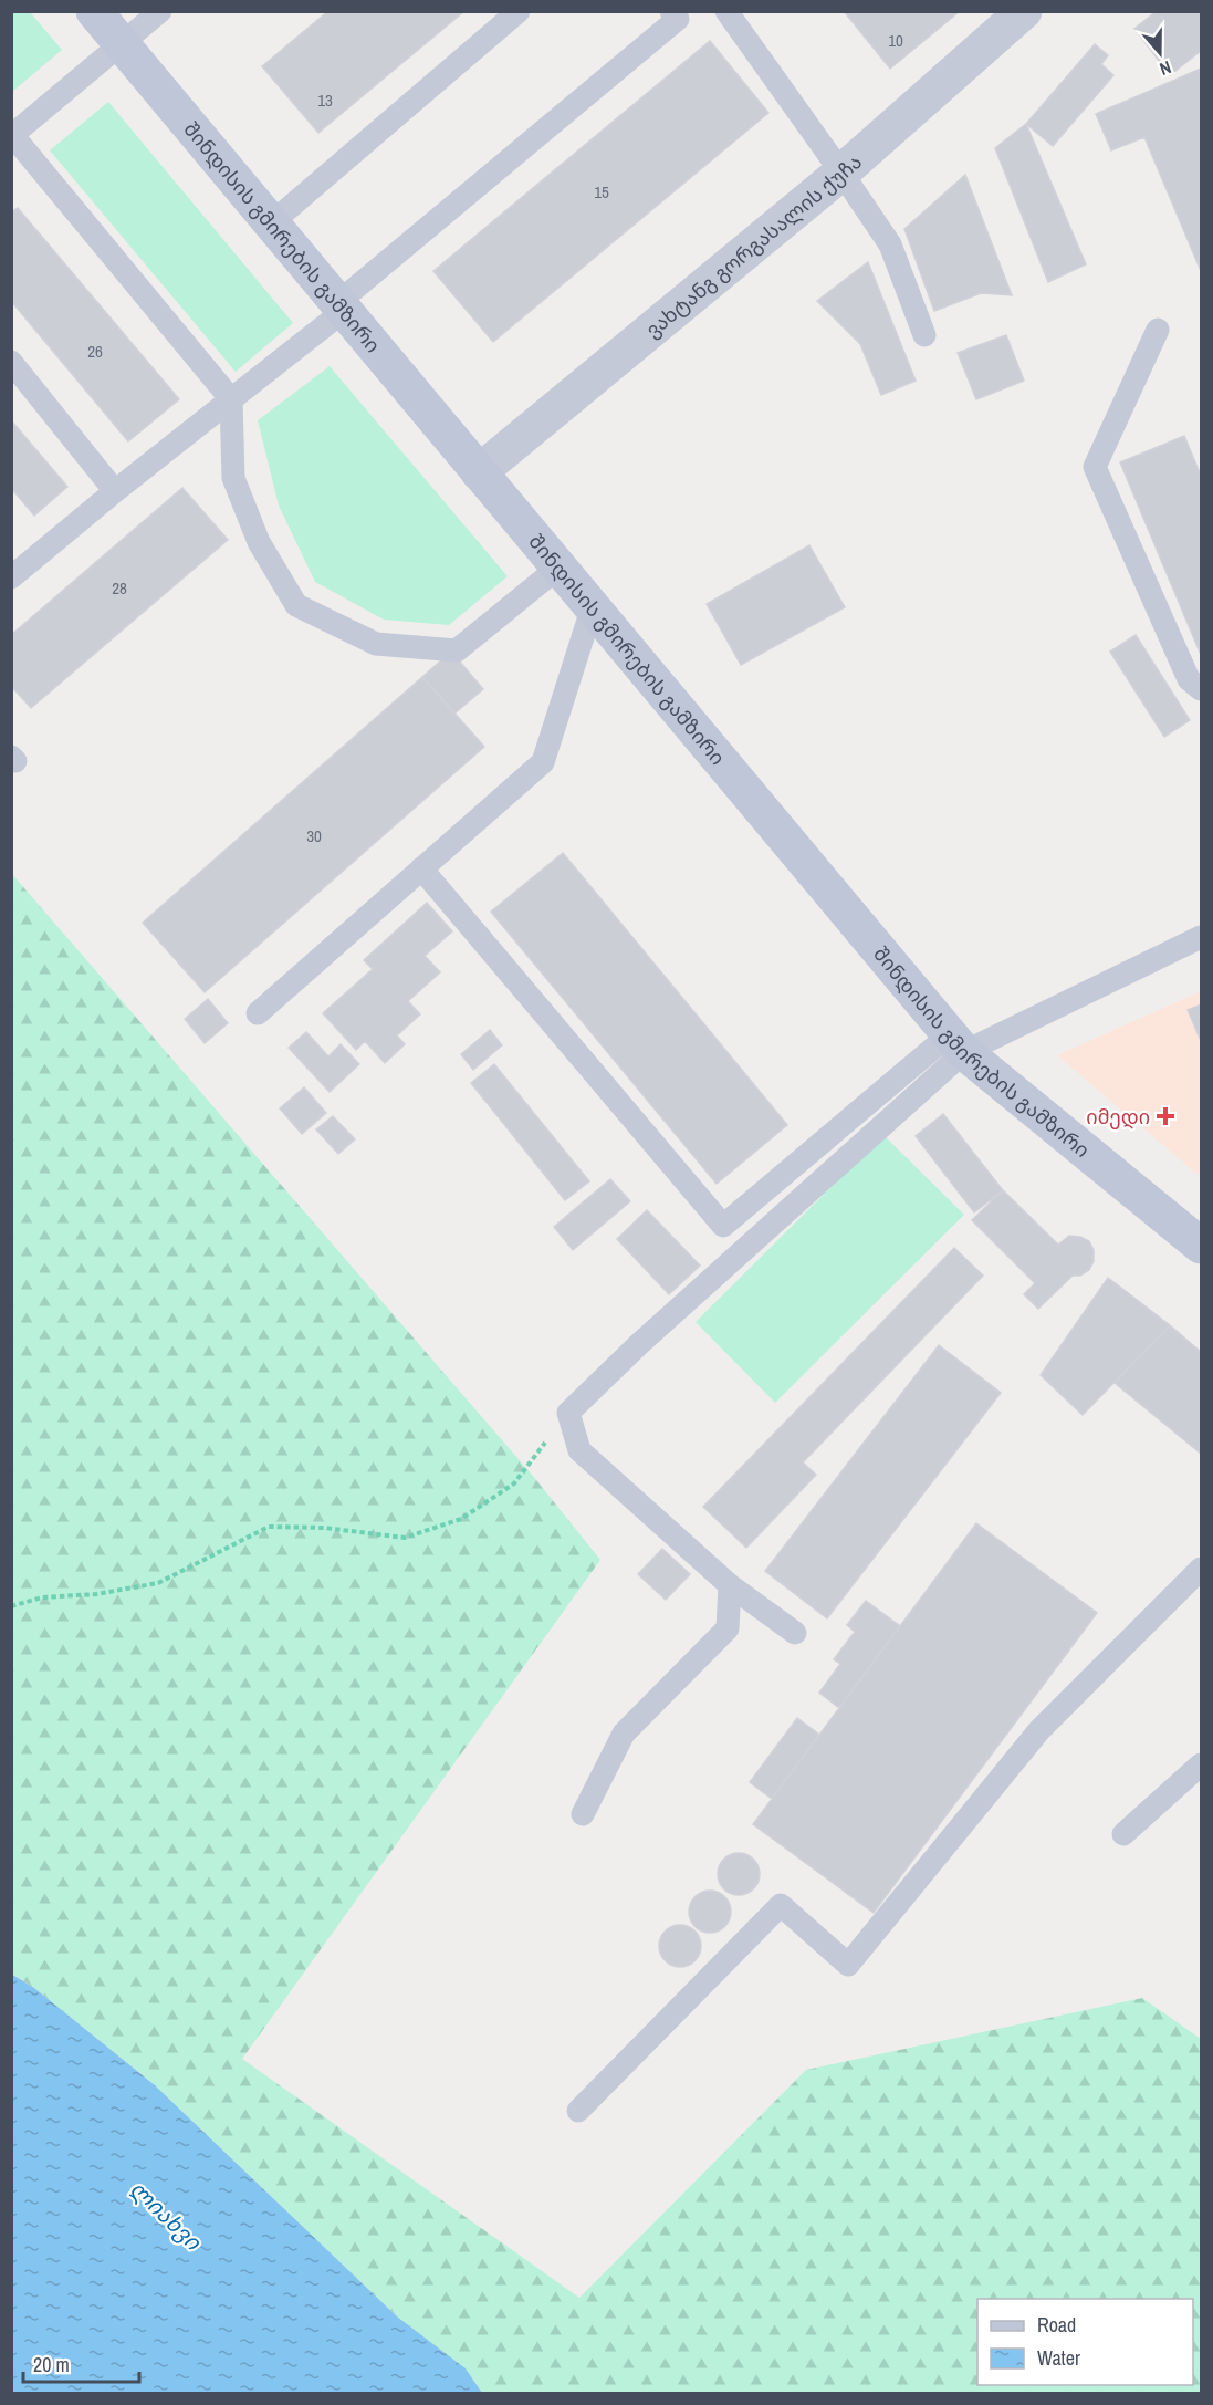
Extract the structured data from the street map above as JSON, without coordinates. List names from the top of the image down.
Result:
{
  "streets": {
    "main road": ["შინდისის გმირების გამზირი"],
    "street": ["ვახტანგ გორგასალის ქუჩა"]
  },
  "crossings": [
    ["შინდისის გმირების გამზირი", "ვახტანგ გორგასალის ქუჩა"]
  ],
  "water": ["ლიახვი"],
  "places": {
    "health": ["იმედი"]
  },
  "house_numbers": [
    "10",
    "13",
    "15",
    "26",
    "28",
    "30"
  ],
  "legend": ["Road", "Water"],
  "scale_bar": "20 m",
  "north": "bottom"
}
